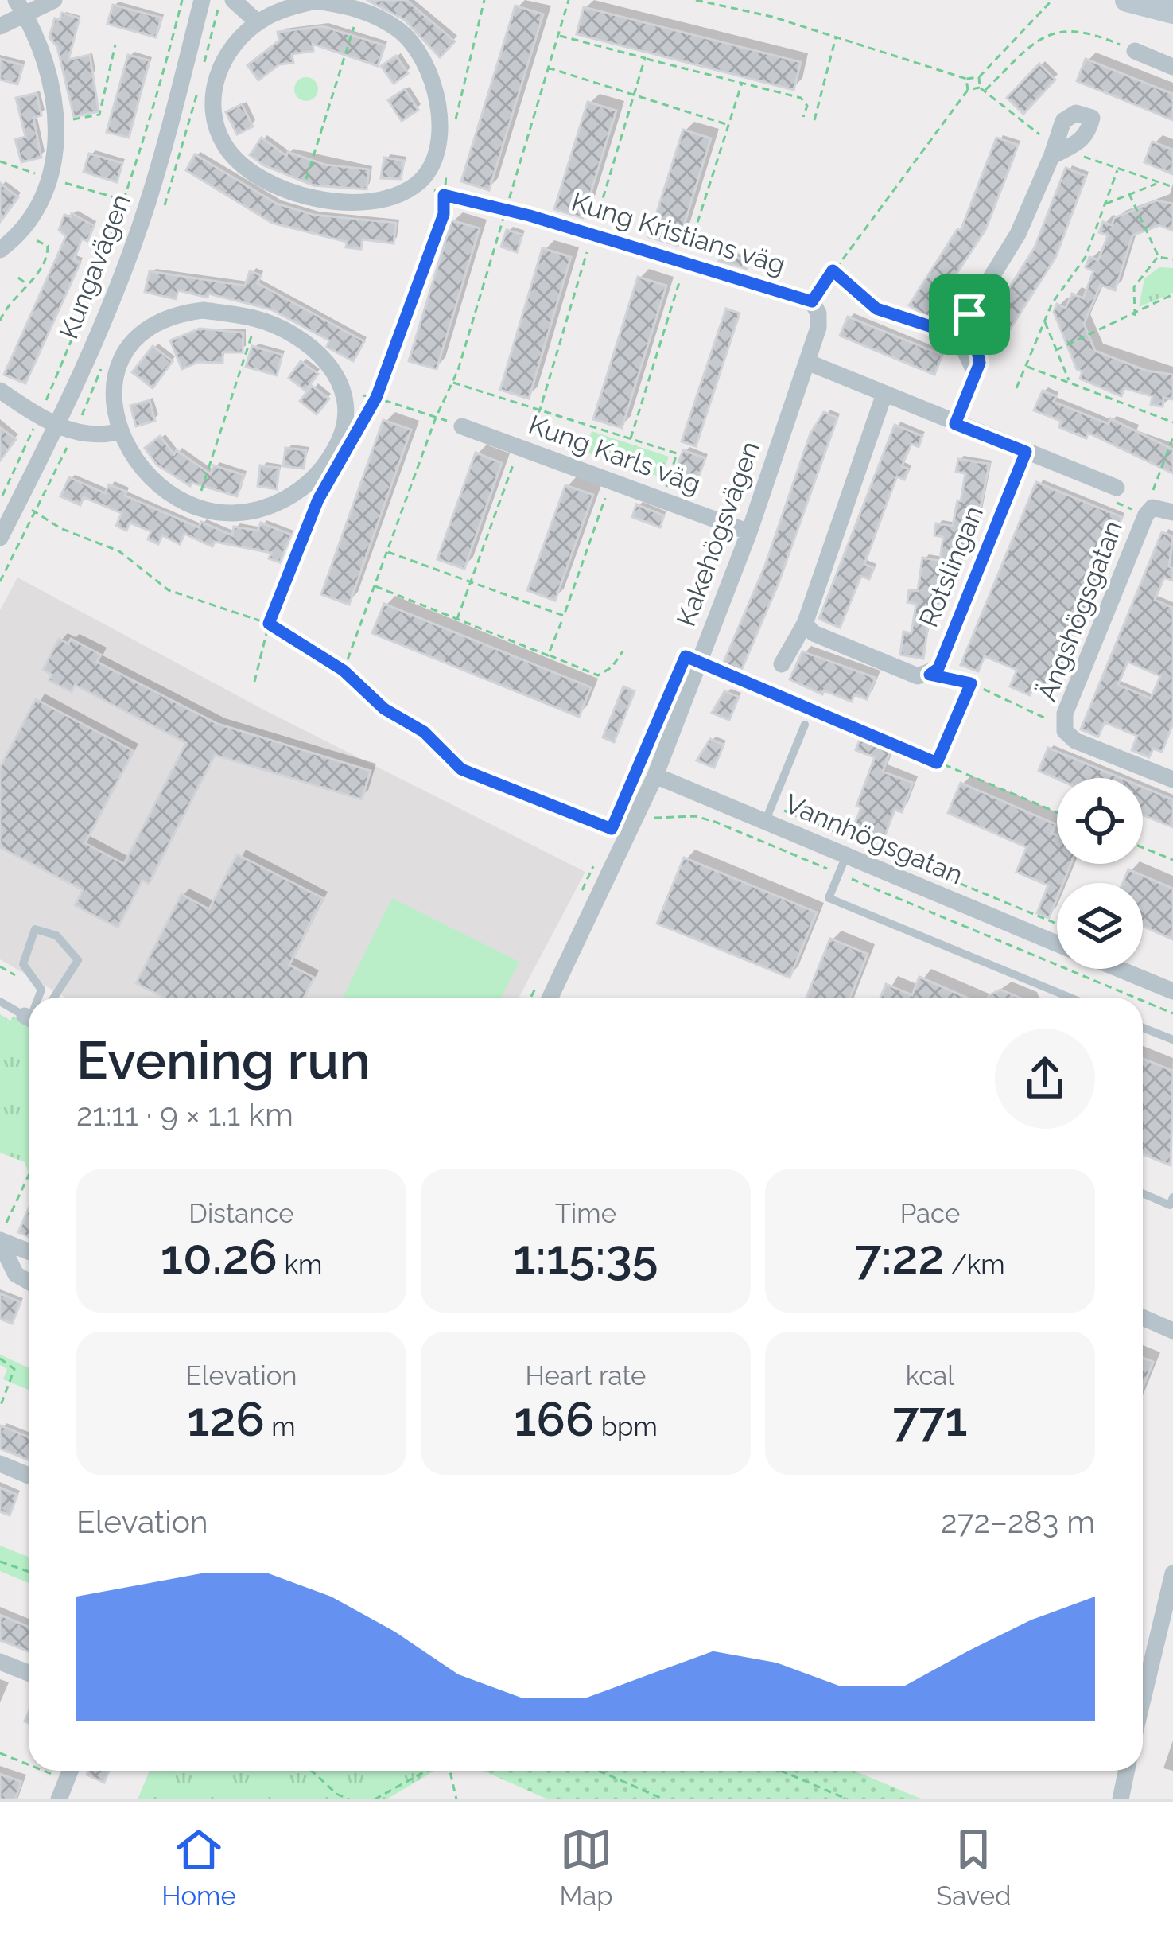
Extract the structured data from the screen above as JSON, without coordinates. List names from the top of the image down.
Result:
{
  "streets": {
    "street": [
      "Kung Kristians väg",
      "Kungavägen",
      "Kung Karls väg",
      "Kakehögsvägen",
      "Rotslingan",
      "Ängshögsgatan",
      "Vannhögsgatan"
    ]
  },
  "crossings": [
    ["Kung Kristians väg", "Kakehögsvägen"],
    ["Kung Karls väg", "Kakehögsvägen"],
    ["Kakehögsvägen", "Vannhögsgatan"]
  ],
  "page": {
    "heading": ["Evening run", "21:11 · 9 × 1.1 km"],
    "stats": [
      ["Distance", "10.26 km"],
      ["Time", "1:15:35"],
      ["Pace", "7:22 /km"],
      ["Elevation", "126 m"],
      ["Heart rate", "166 bpm"],
      ["kcal", "771"]
    ],
    "chart": ["Elevation", "272–283 m"],
    "tabs": ["Home", "Map", "Saved"]
  }
}
